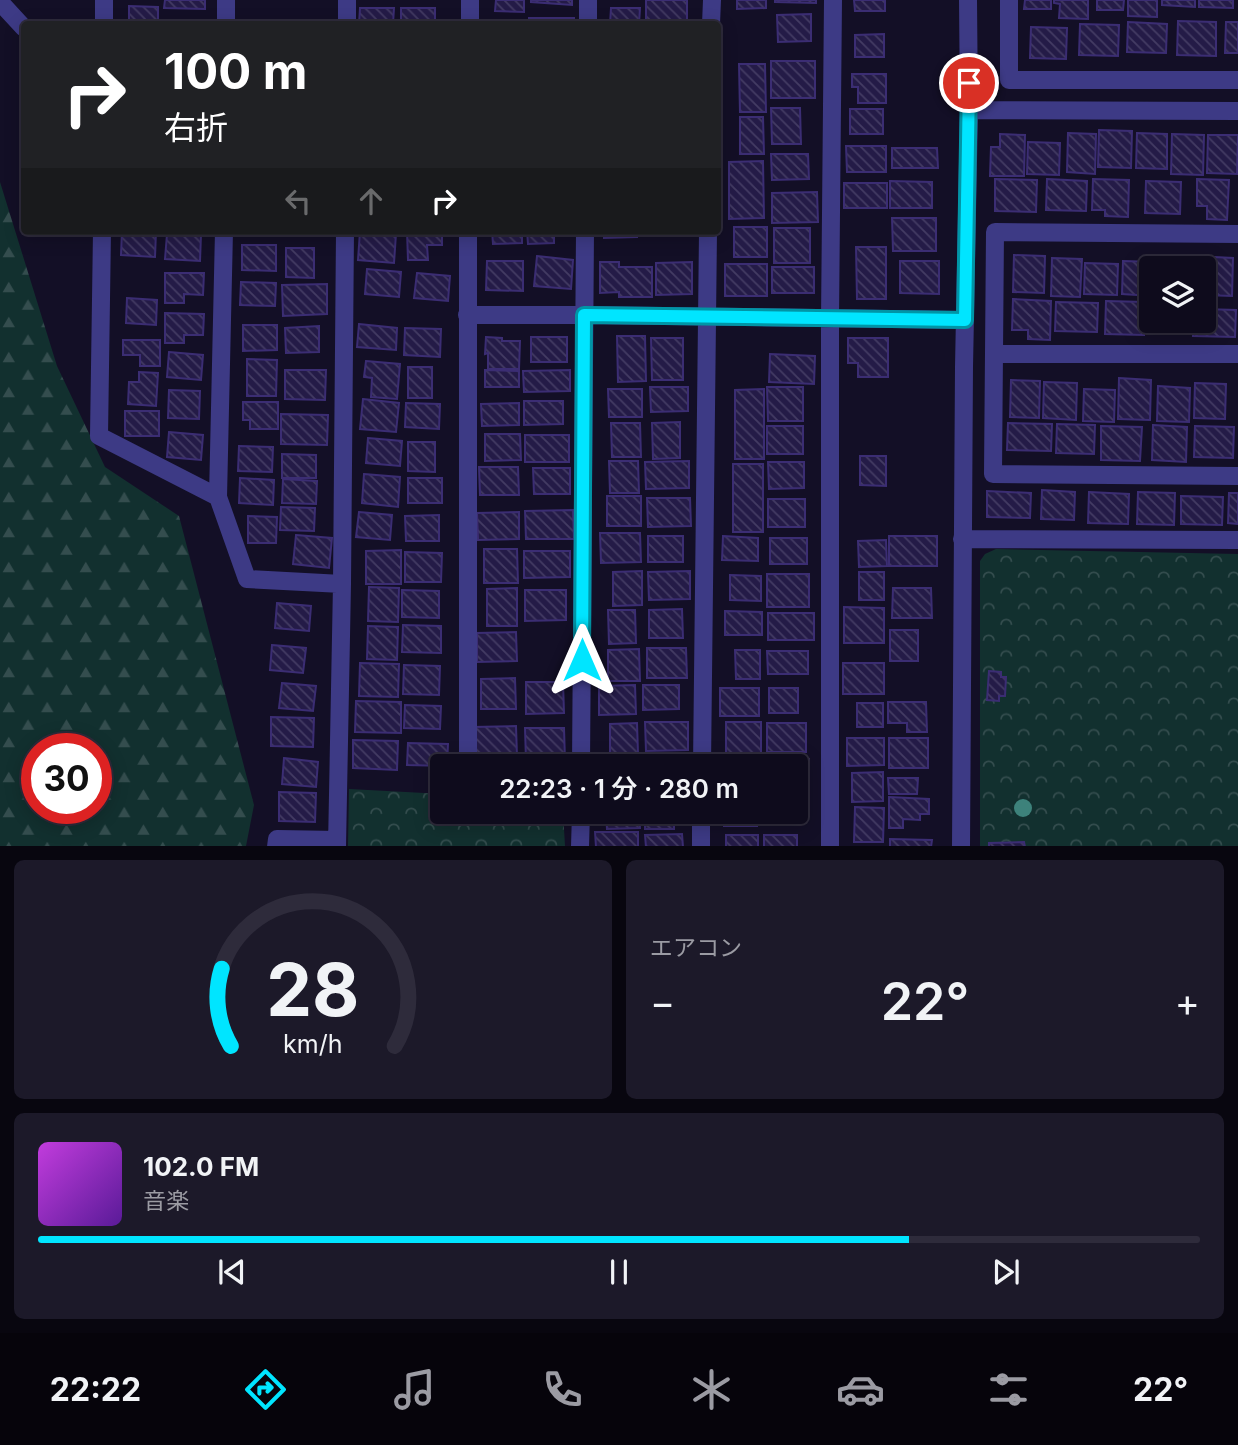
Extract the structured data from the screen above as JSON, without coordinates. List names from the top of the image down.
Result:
{
  "page": {
    "turn": ["100 m", "右折"],
    "limit": "30",
    "trip": "22:23 · 1 分 · 280 m",
    "tile": "エアコン",
    "heat": ["−", "22°", "+"],
    "song": ["102.0 FM", "音楽"],
    "tabs": ["22:22", "22°"],
    "gauge": ["28", "km/h"]
  }
}
